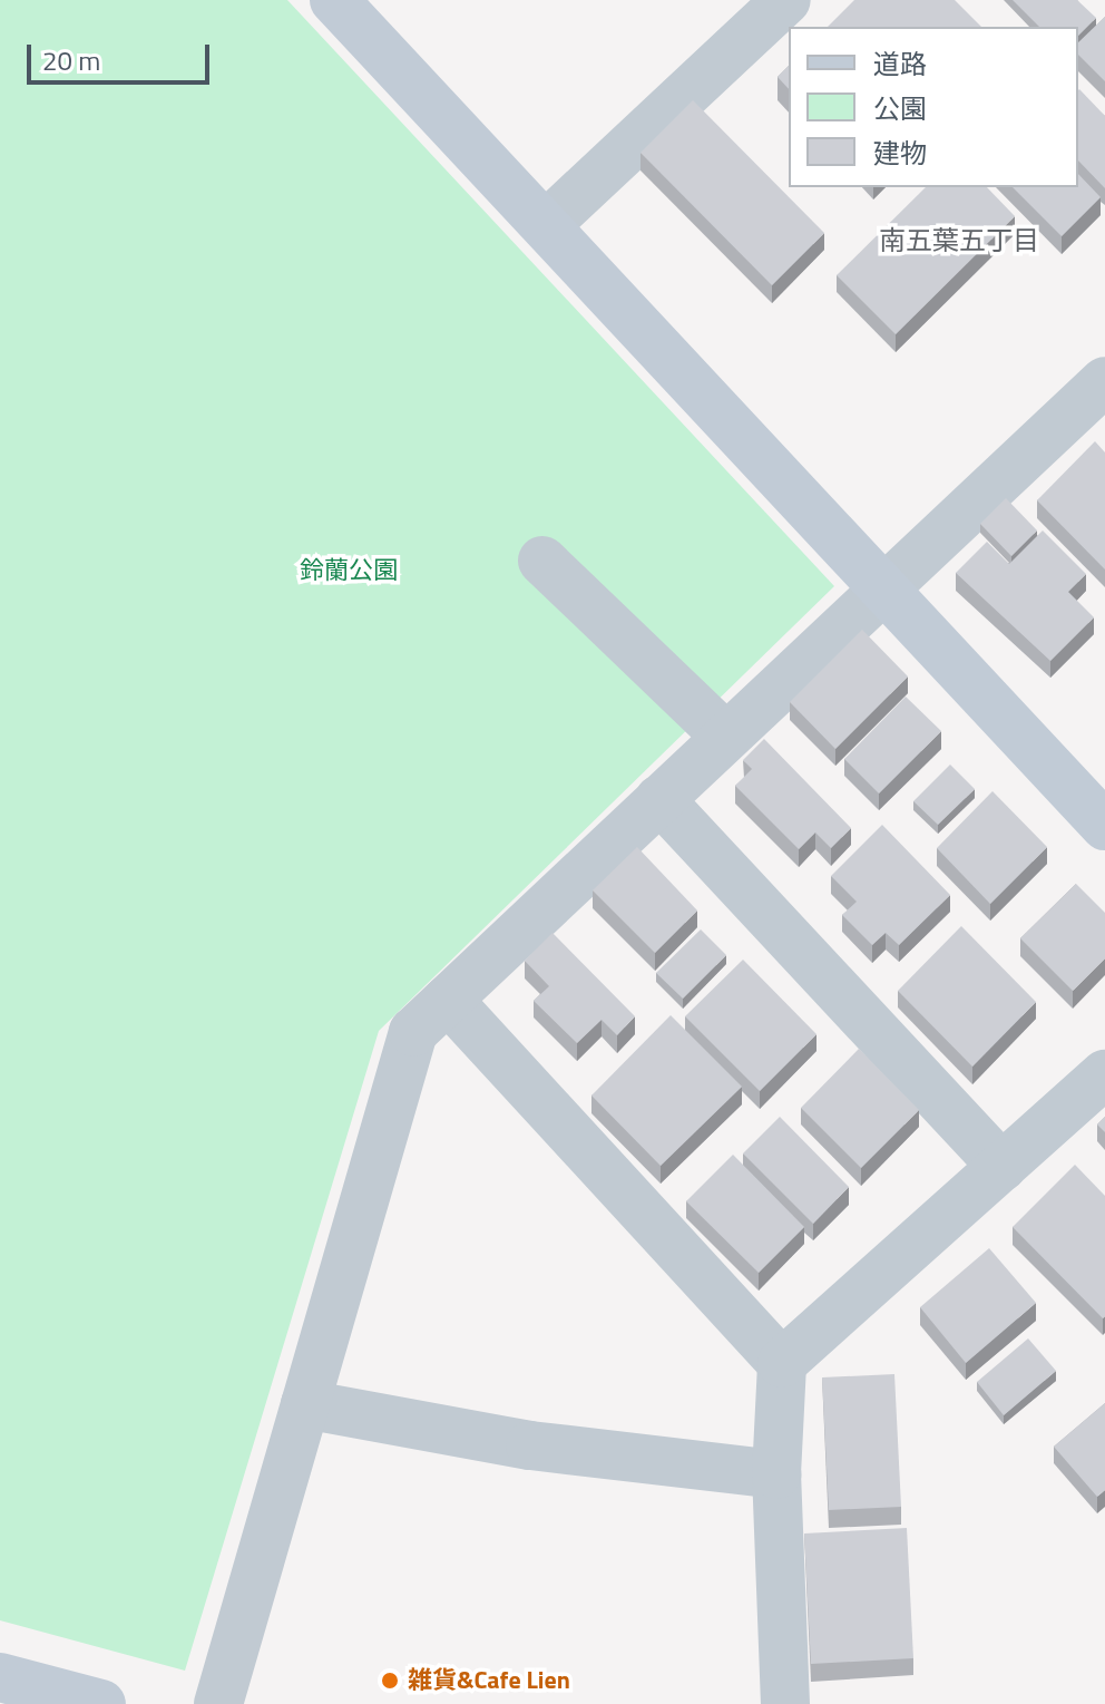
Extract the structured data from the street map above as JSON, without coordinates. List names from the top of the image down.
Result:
{
  "districts": ["南五葉五丁目"],
  "parks": ["鈴蘭公園"],
  "places": ["雑貨&Cafe Lien"],
  "legend": ["道路", "公園", "建物"],
  "scale_bar": "20 m"
}
